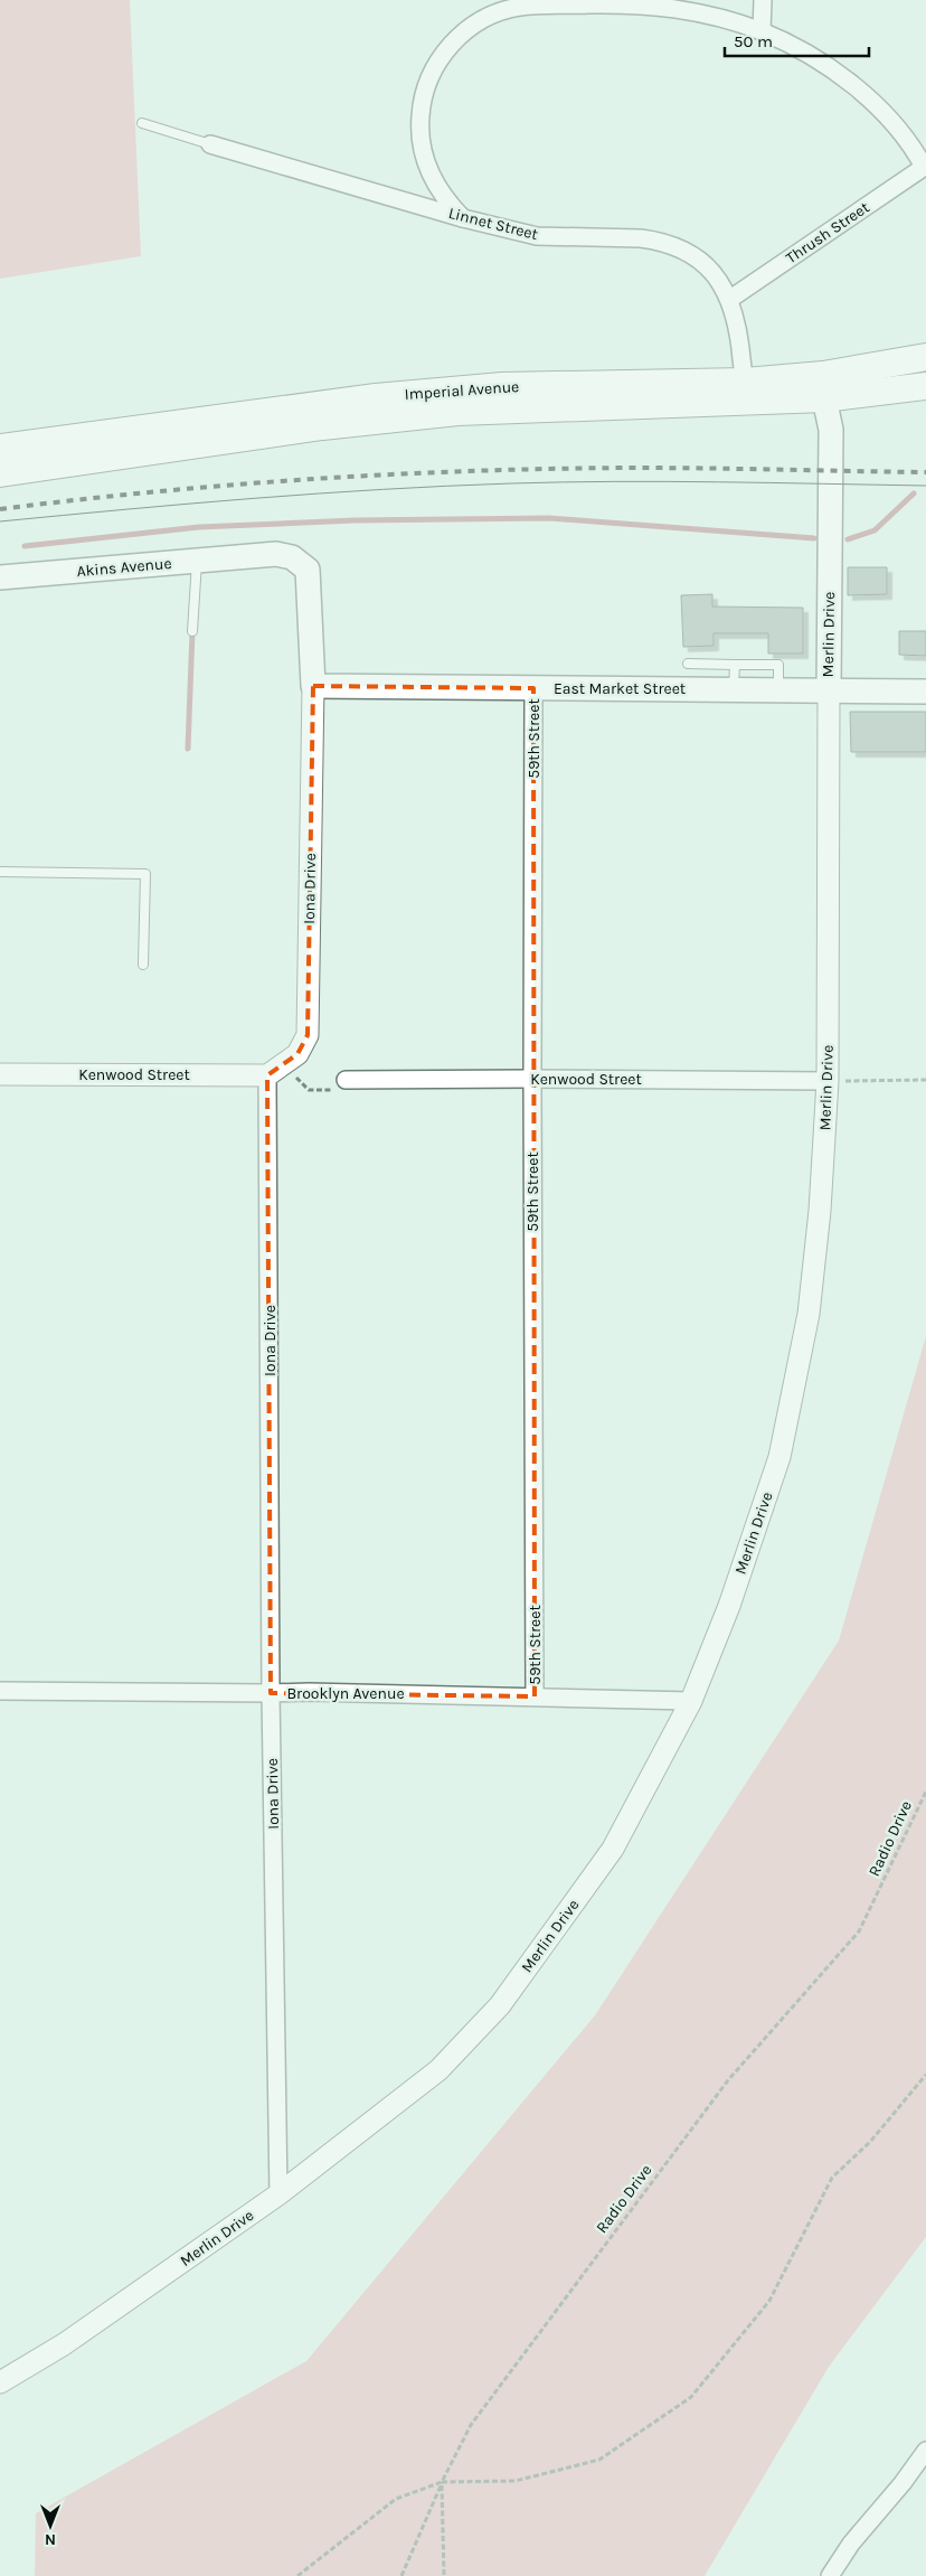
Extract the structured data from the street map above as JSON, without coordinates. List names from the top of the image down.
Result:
{
  "streets": {
    "main road": [
      "Imperial Avenue",
      "Akins Avenue",
      "Merlin Drive",
      "East Market Street",
      "Iona Drive"
    ],
    "street": [
      "Linnet Street",
      "Thrush Street",
      "59th Street",
      "Kenwood Street",
      "Brooklyn Avenue"
    ],
    "path": ["Radio Drive"]
  },
  "crossings": [
    ["Linnet Street", "Thrush Street"],
    ["Linnet Street", "Imperial Avenue"],
    ["Imperial Avenue", "Merlin Drive"],
    ["Akins Avenue", "Iona Drive"],
    ["Merlin Drive", "East Market Street"],
    ["Merlin Drive", "Iona Drive"],
    ["Merlin Drive", "Kenwood Street"],
    ["Merlin Drive", "Brooklyn Avenue"],
    ["East Market Street", "59th Street"],
    ["East Market Street", "Iona Drive"],
    ["59th Street", "Kenwood Street"],
    ["59th Street", "Brooklyn Avenue"],
    ["Iona Drive", "Kenwood Street"],
    ["Iona Drive", "Brooklyn Avenue"]
  ],
  "scale_bar": "50 m",
  "north": "bottom"
}
